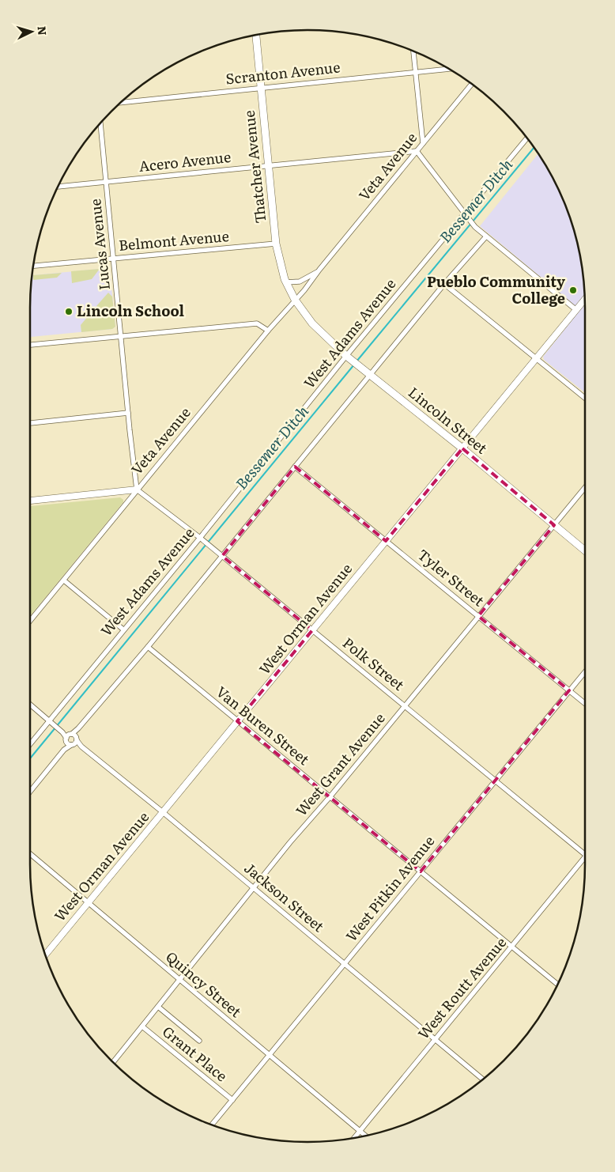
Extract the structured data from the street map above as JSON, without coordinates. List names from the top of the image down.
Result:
{
  "streets": {
    "main road": ["Thatcher Avenue", "Lincoln Street"],
    "street": [
      "Scranton Avenue",
      "Acero Avenue",
      "Veta Avenue",
      "Belmont Avenue",
      "Lucas Avenue",
      "West Adams Avenue",
      "Tyler Street",
      "West Orman Avenue",
      "Polk Street",
      "Van Buren Street",
      "West Grant Avenue",
      "West Pitkin Avenue",
      "Jackson Street",
      "Quincy Street",
      "West Routt Avenue",
      "Grant Place"
    ]
  },
  "crossings": [
    ["Scranton Avenue", "Thatcher Avenue"],
    ["Acero Avenue", "Thatcher Avenue"],
    ["Acero Avenue", "Veta Avenue"],
    ["Acero Avenue", "Lucas Avenue"],
    ["Thatcher Avenue", "Veta Avenue"],
    ["Thatcher Avenue", "Belmont Avenue"],
    ["Thatcher Avenue", "Lincoln Street"],
    ["Veta Avenue", "Lucas Avenue"],
    ["Veta Avenue", "Lincoln Street"],
    ["Veta Avenue", "Polk Street"],
    ["Belmont Avenue", "Lucas Avenue"],
    ["Lucas Avenue", "Polk Street"],
    ["West Adams Avenue", "Lincoln Street"],
    ["West Adams Avenue", "Polk Street"],
    ["West Adams Avenue", "Jackson Street"],
    ["Lincoln Street", "West Orman Avenue"],
    ["Lincoln Street", "West Grant Avenue"],
    ["Tyler Street", "West Orman Avenue"],
    ["Tyler Street", "West Grant Avenue"],
    ["Tyler Street", "West Pitkin Avenue"],
    ["West Orman Avenue", "Polk Street"],
    ["West Orman Avenue", "Van Buren Street"],
    ["West Orman Avenue", "Jackson Street"],
    ["West Orman Avenue", "Quincy Street"],
    ["Polk Street", "West Grant Avenue"],
    ["Polk Street", "West Pitkin Avenue"],
    ["Van Buren Street", "West Grant Avenue"],
    ["Van Buren Street", "West Pitkin Avenue"],
    ["Van Buren Street", "West Routt Avenue"],
    ["West Grant Avenue", "Jackson Street"],
    ["West Grant Avenue", "Quincy Street"],
    ["West Grant Avenue", "Grant Place"],
    ["West Pitkin Avenue", "Jackson Street"],
    ["West Pitkin Avenue", "Quincy Street"],
    ["West Pitkin Avenue", "Grant Place"],
    ["Jackson Street", "West Routt Avenue"],
    ["Quincy Street", "West Routt Avenue"]
  ],
  "water": ["Bessemer Ditch"],
  "places": ["Pueblo Community College", "Lincoln School"],
  "north": "right"
}
